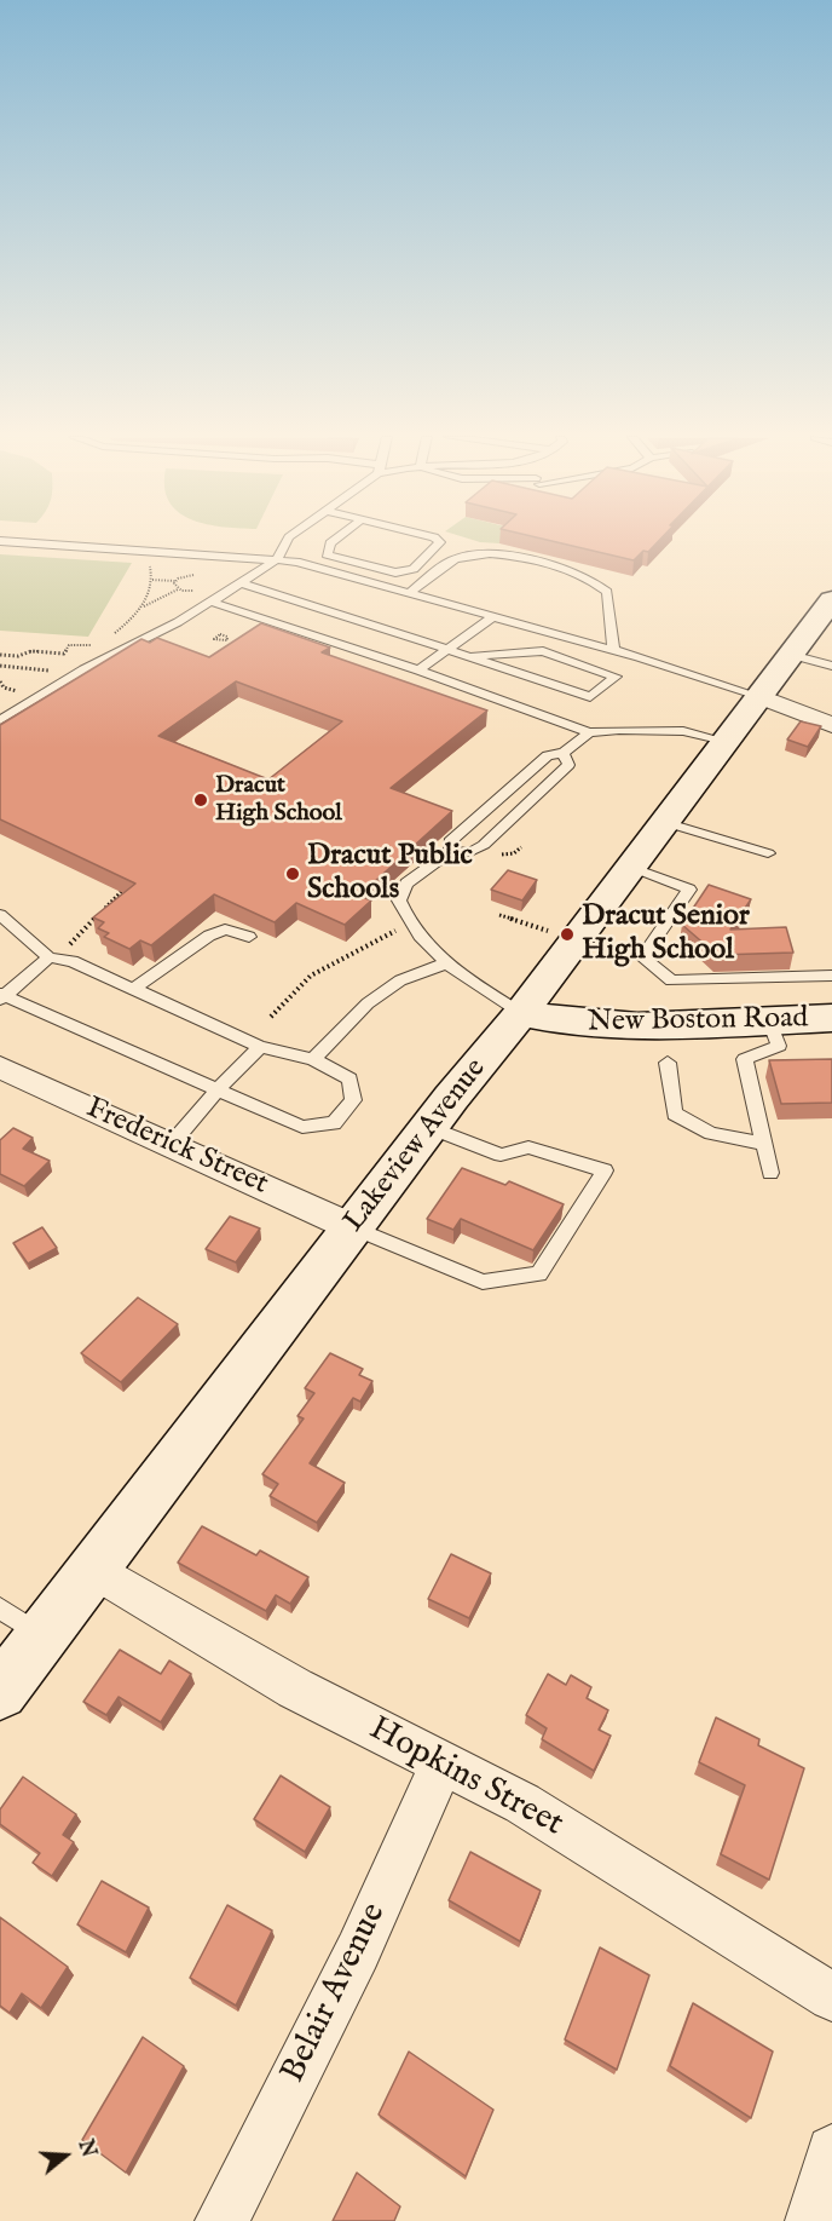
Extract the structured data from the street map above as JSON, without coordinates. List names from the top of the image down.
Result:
{
  "streets": {
    "main road": ["New Boston Road", "Lakeview Avenue"],
    "street": ["Frederick Street", "Hopkins Street", "Belair Avenue"]
  },
  "crossings": [
    ["New Boston Road", "Lakeview Avenue"],
    ["Lakeview Avenue", "Frederick Street"],
    ["Lakeview Avenue", "Hopkins Street"],
    ["Hopkins Street", "Belair Avenue"]
  ],
  "places": ["Dracut High School", "Dracut Public Schools", "Dracut Senior High School"],
  "north": "right"
}
